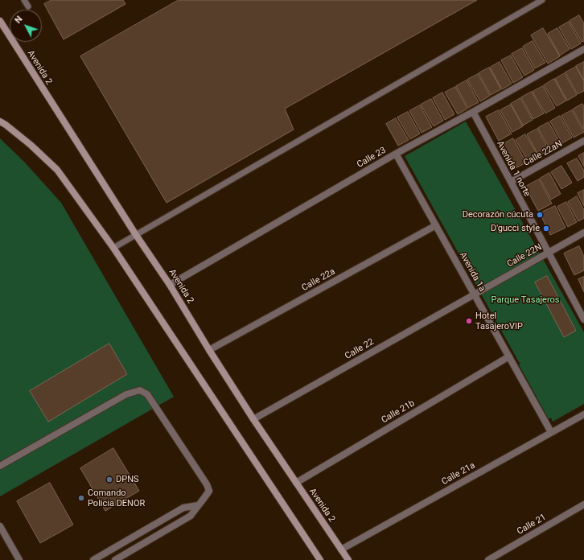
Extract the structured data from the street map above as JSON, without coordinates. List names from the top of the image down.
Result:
{
  "streets": {
    "street": [
      "Avenida 2",
      "Calle 22aN",
      "Calle 23",
      "Avenida 1 norte",
      "Calle 22N",
      "Avenida 1a",
      "Calle 22a",
      "Calle 22",
      "Calle 21b",
      "Calle 21a",
      "Calle 21"
    ]
  },
  "crossings": [
    ["Avenida 2", "Calle 23"],
    ["Avenida 2", "Calle 22a"],
    ["Avenida 2", "Calle 22"],
    ["Avenida 2", "Calle 21b"],
    ["Avenida 2", "Calle 21a"],
    ["Calle 22aN", "Avenida 1 norte"],
    ["Calle 23", "Avenida 1 norte"],
    ["Calle 23", "Avenida 1a"],
    ["Avenida 1 norte", "Calle 22N"],
    ["Calle 22N", "Avenida 1a"],
    ["Calle 22N", "Calle 22"],
    ["Avenida 1a", "Calle 22a"],
    ["Avenida 1a", "Calle 22"],
    ["Avenida 1a", "Calle 21b"],
    ["Avenida 1a", "Calle 21a"]
  ],
  "parks": ["Parque Tasajeros"],
  "places": [
    "Decorazón cúcuta",
    "D'gucci style",
    "Hotel TasajeroVIP",
    "DPNS",
    "Comando Policia DENOR"
  ],
  "north": "top left"
}
